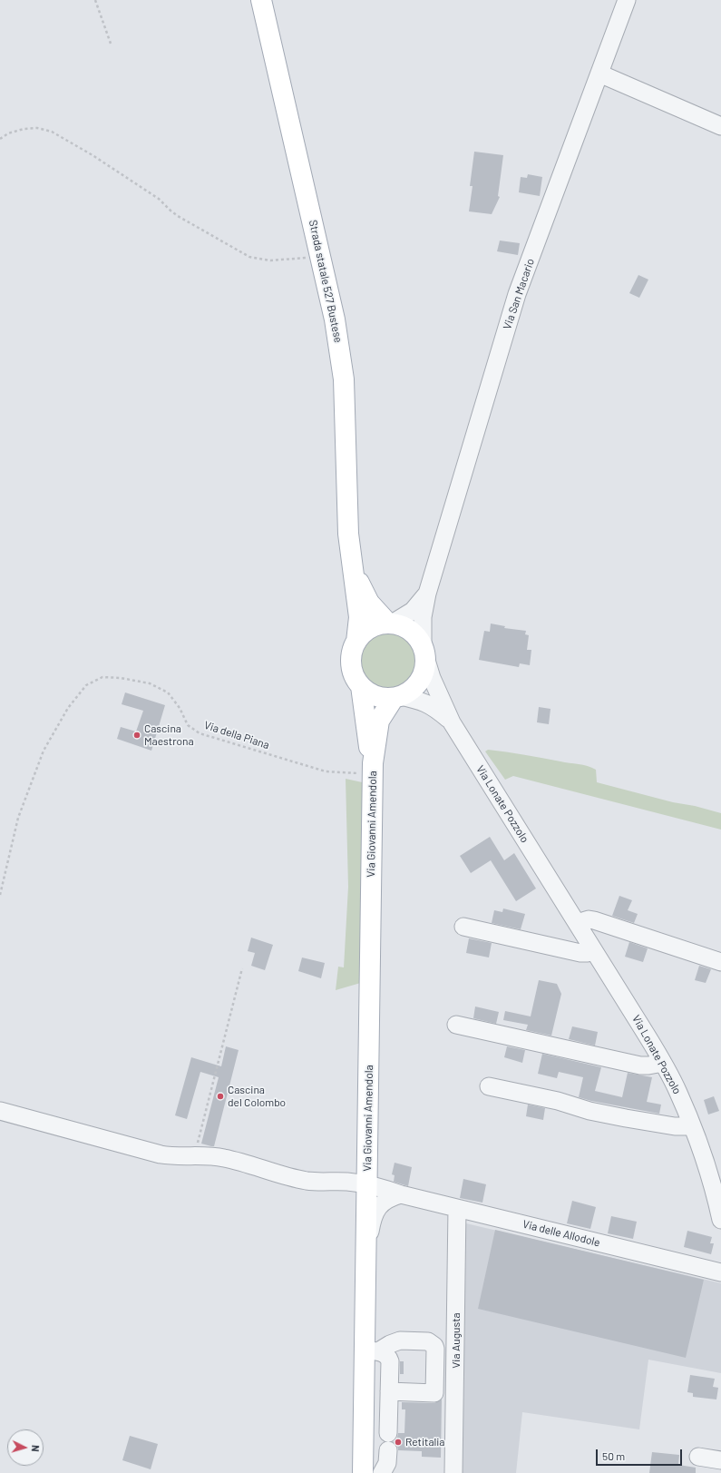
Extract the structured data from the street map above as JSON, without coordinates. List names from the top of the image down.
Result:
{
  "streets": {
    "main road": ["Strada statale 527 Bustese", "Via Giovanni Amendola"],
    "street": [
      "Via San Macario",
      "Via Lonate Pozzolo",
      "Via delle Allodole",
      "Via Augusta"
    ],
    "path": ["Via della Piana"]
  },
  "crossings": [
    ["Strada statale 527 Bustese", "Via San Macario"],
    ["Via San Macario", "Via Lonate Pozzolo"],
    ["Via della Piana", "Via Giovanni Amendola"],
    ["Via Giovanni Amendola", "Via delle Allodole"],
    ["Via delle Allodole", "Via Augusta"]
  ],
  "places": ["Cascina Maestrona", "Cascina del Colombo", "Retitalia"],
  "scale_bar": "50 m",
  "north": "right"
}
